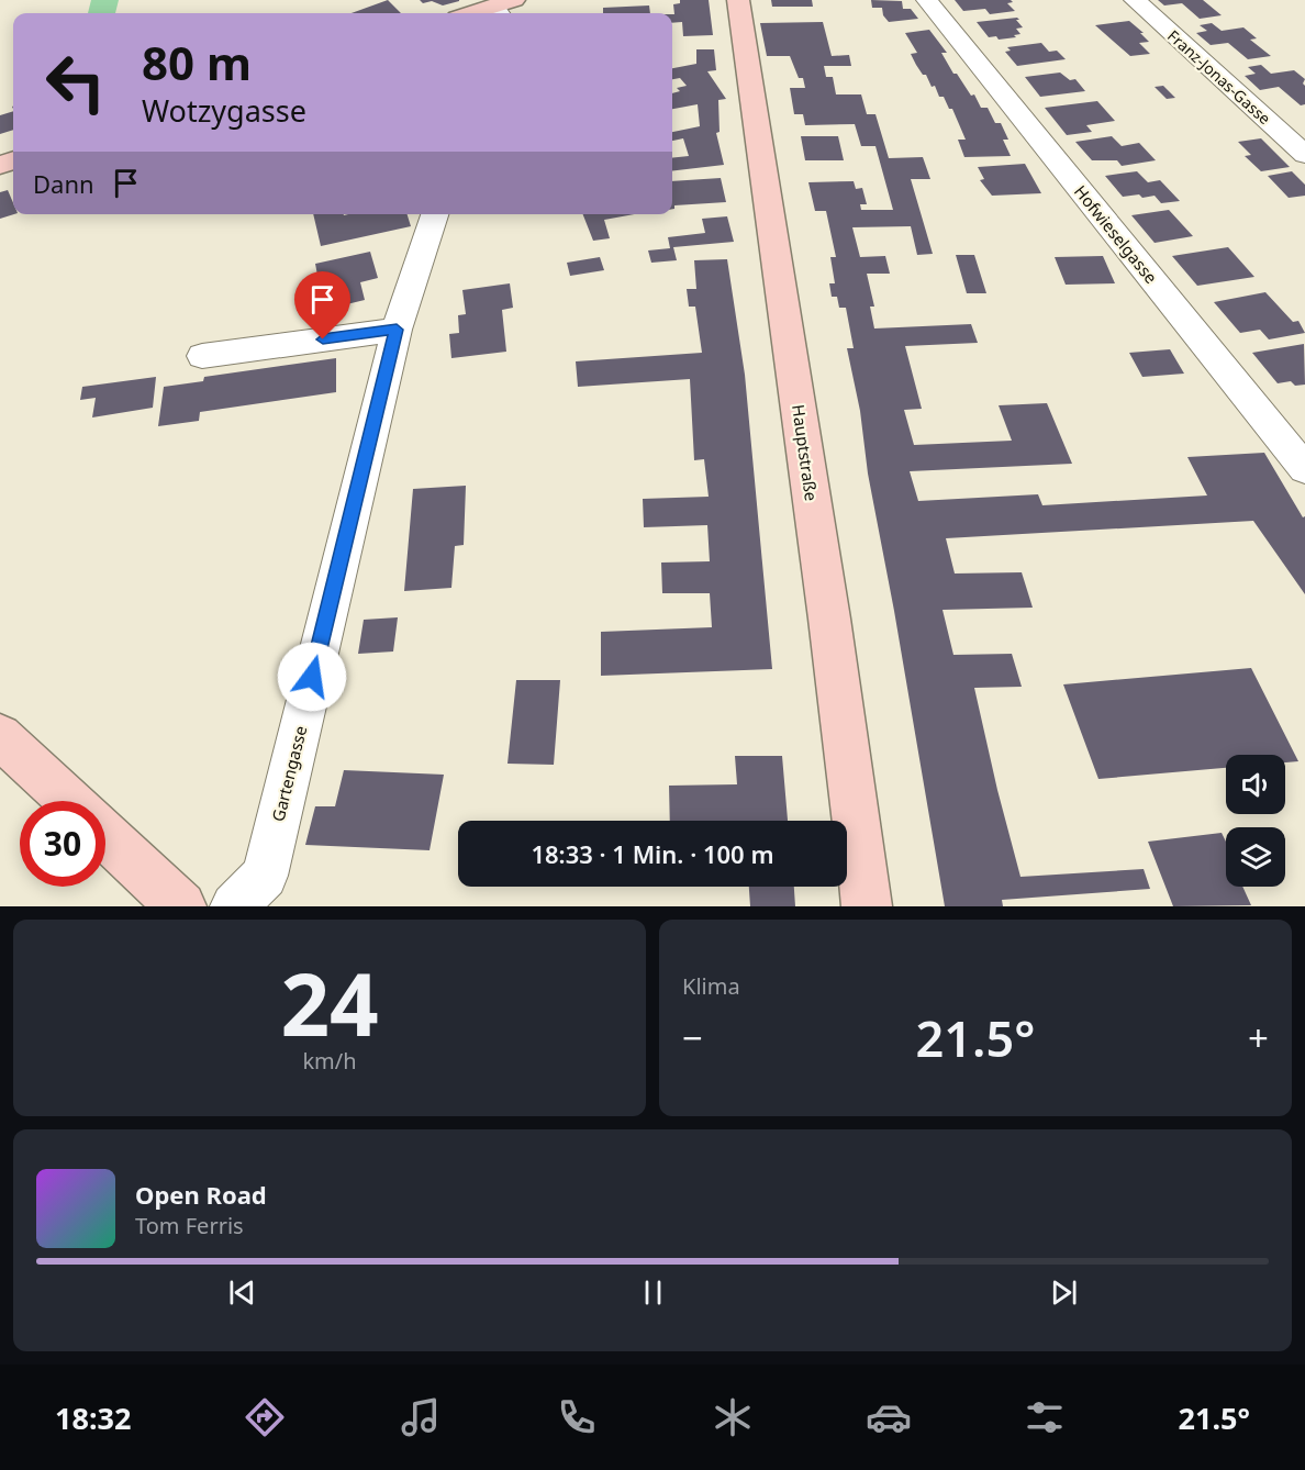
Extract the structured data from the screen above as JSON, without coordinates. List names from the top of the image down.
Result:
{
  "streets": {
    "street": [
      "Franz-Jonas-Gasse",
      "Hofwieselgasse",
      "Hauptstraße",
      "Gartengasse"
    ]
  },
  "page": {
    "turn": ["80 m", "Wotzygasse"],
    "then": "Dann",
    "limit": "30",
    "trip": "18:33 · 1 Min. · 100 m",
    "tile": [
      ["24", "km/h"],
      "Klima"
    ],
    "heat": ["−", "21.5°", "+"],
    "song": ["Open Road", "Tom Ferris"],
    "tabs": ["18:32", "21.5°"]
  }
}
